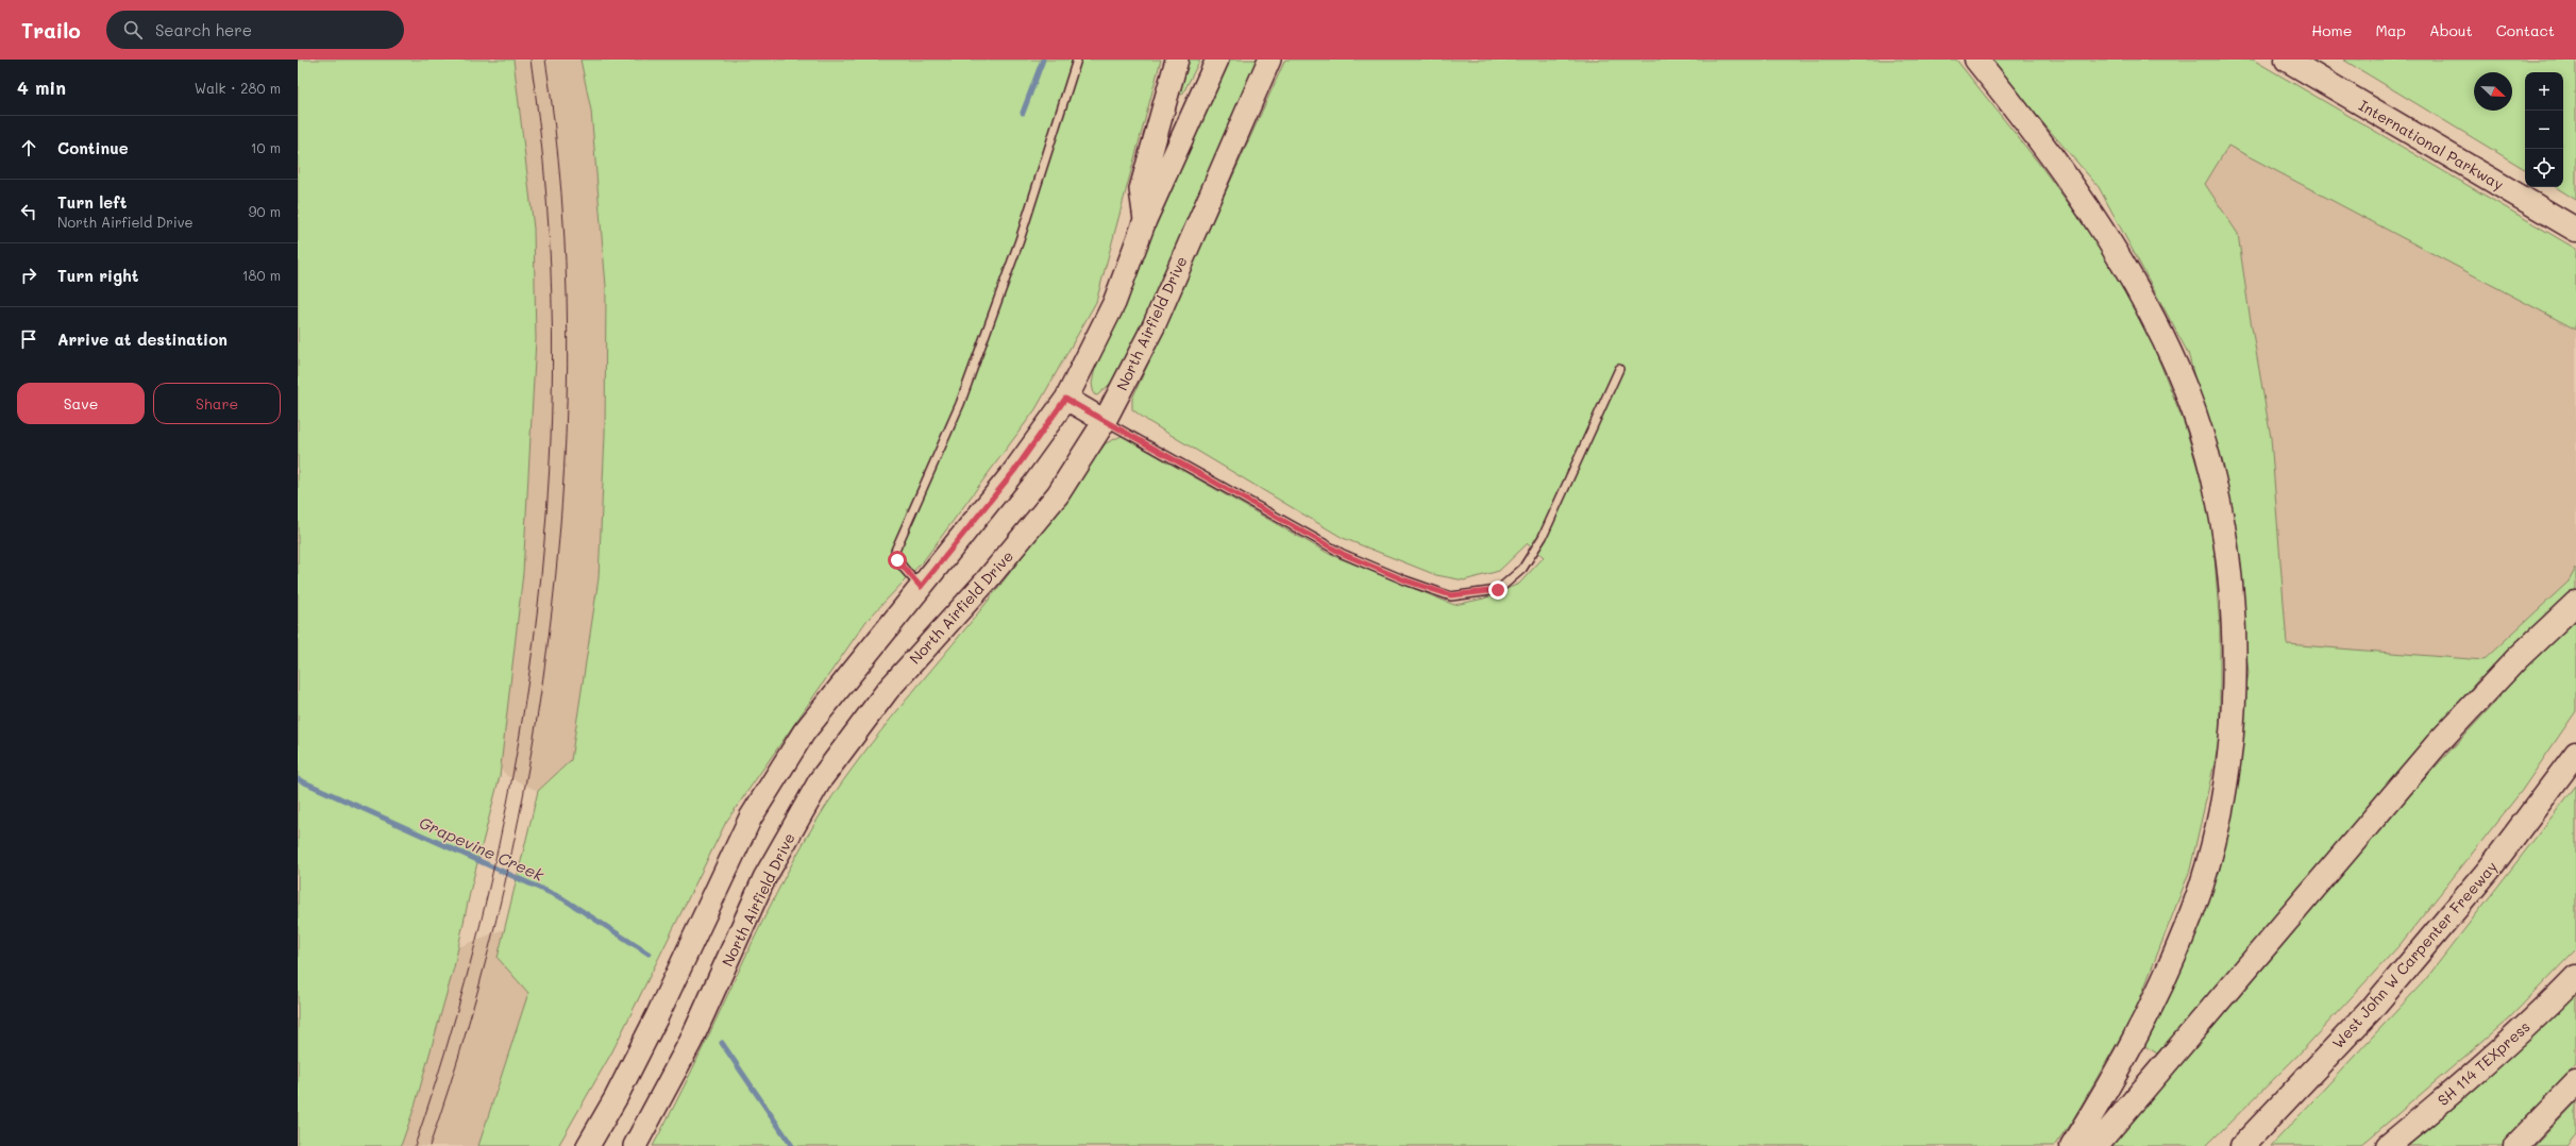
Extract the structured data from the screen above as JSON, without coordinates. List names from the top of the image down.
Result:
{
  "streets": {
    "highway": ["International Parkway", "West John W Carpenter Freeway", "SH 114 TEXpress"],
    "main road": ["North Airfield Drive"]
  },
  "water": ["Grapevine Creek"],
  "north": "bottom right",
  "page": {
    "header": "Trailo",
    "search": "Search here",
    "nav": [
      "Home",
      "Map",
      "About",
      "Contact"
    ],
    "heading": ["4 min", "Walk · 280 m"],
    "map_buttons": ["+", "−"],
    "list": [
      ["Continue", "10 m"],
      ["Turn left", "North Airfield Drive", "90 m"],
      ["Turn right", "180 m"],
      "Arrive at destination"
    ],
    "buttons": ["Save", "Share"]
  }
}
